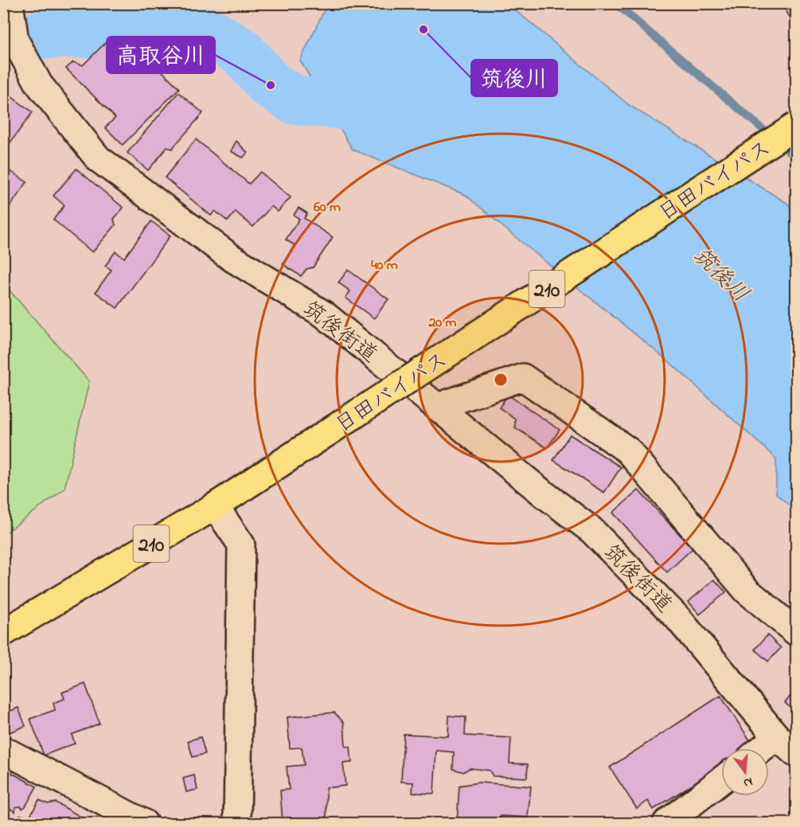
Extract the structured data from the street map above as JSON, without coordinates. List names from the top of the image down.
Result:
{
  "streets": {
    "highway": ["日田バイパス", "210"],
    "street": ["筑後街道"]
  },
  "water": ["筑後川"],
  "places": ["筑後川", "高取谷川"],
  "north": "bottom",
  "rings": ["60 m", "40 m", "20 m"]
}
